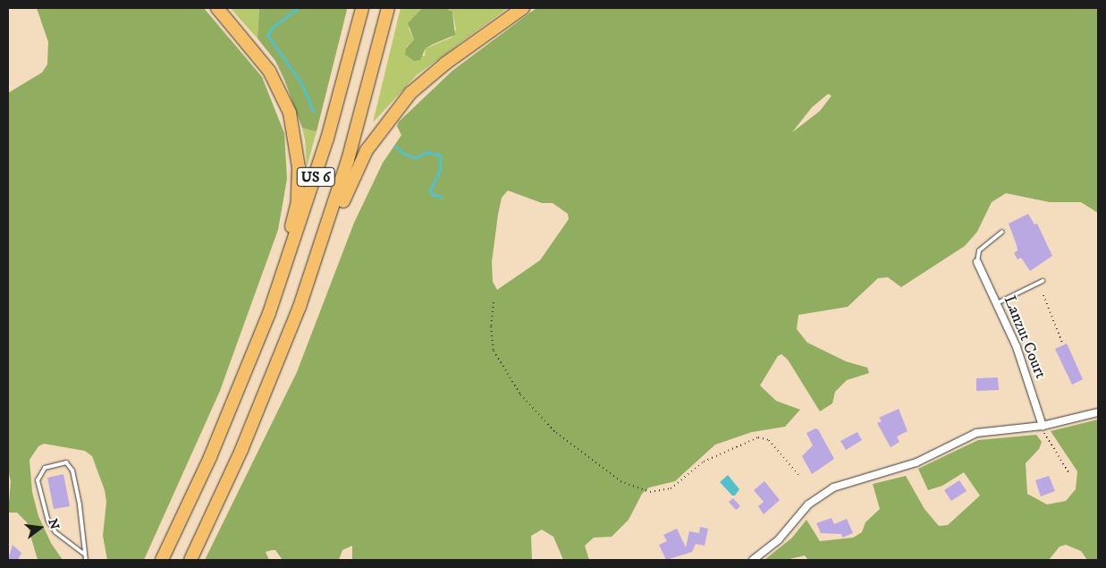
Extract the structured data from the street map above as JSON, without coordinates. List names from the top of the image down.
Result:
{
  "streets": {
    "highway": ["US 6"],
    "street": ["Lanzut Court"]
  },
  "north": "right"
}
